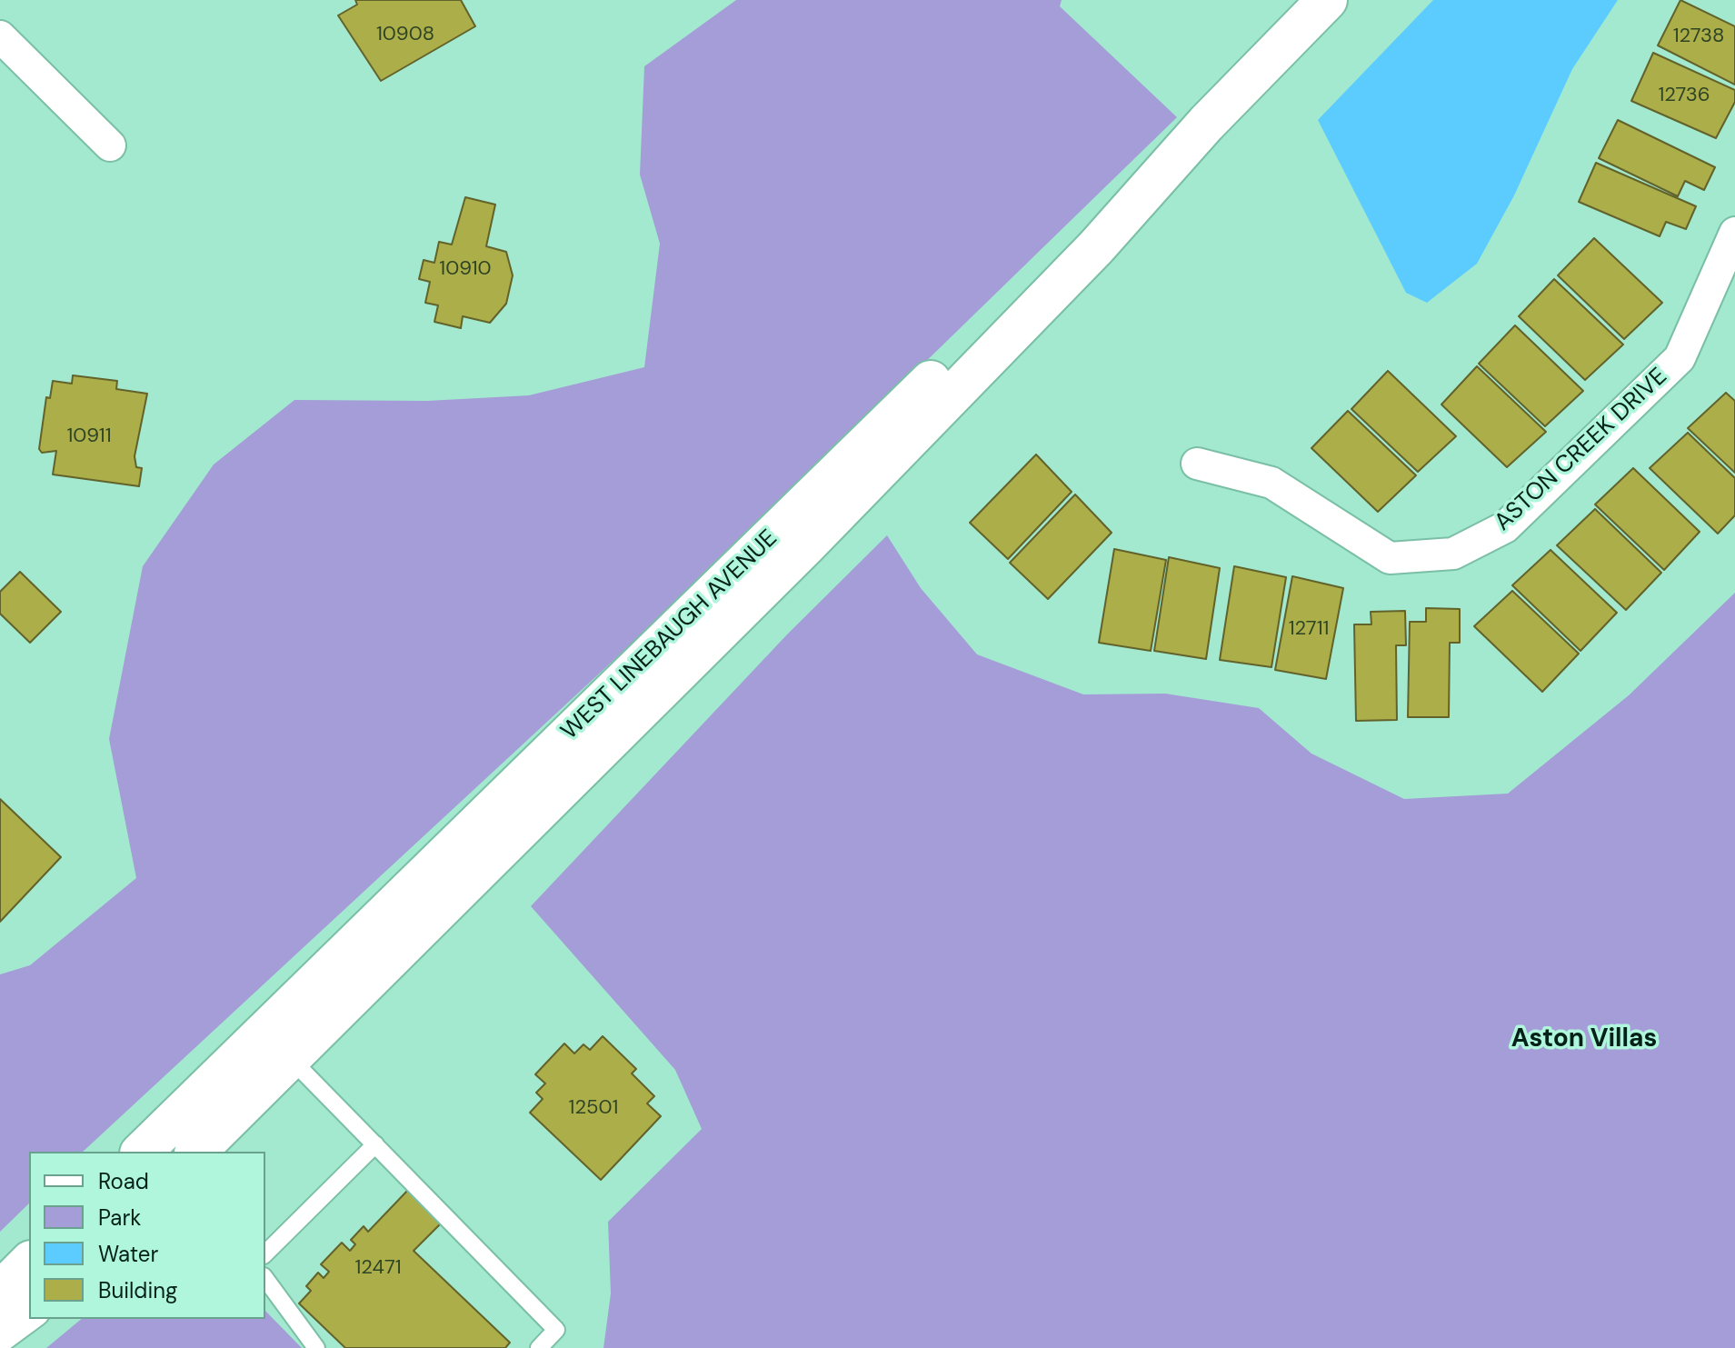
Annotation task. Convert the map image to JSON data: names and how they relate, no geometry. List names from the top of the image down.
{
  "streets": {
    "main road": ["WEST LINEBAUGH AVENUE"],
    "street": ["ASTON CREEK DRIVE"]
  },
  "districts": ["Aston Villas"],
  "house_numbers": [
    "10908",
    "12738",
    "12736",
    "10910",
    "10911",
    "12711",
    "12501",
    "12471"
  ],
  "legend": [
    "Road",
    "Park",
    "Water",
    "Building"
  ]
}
